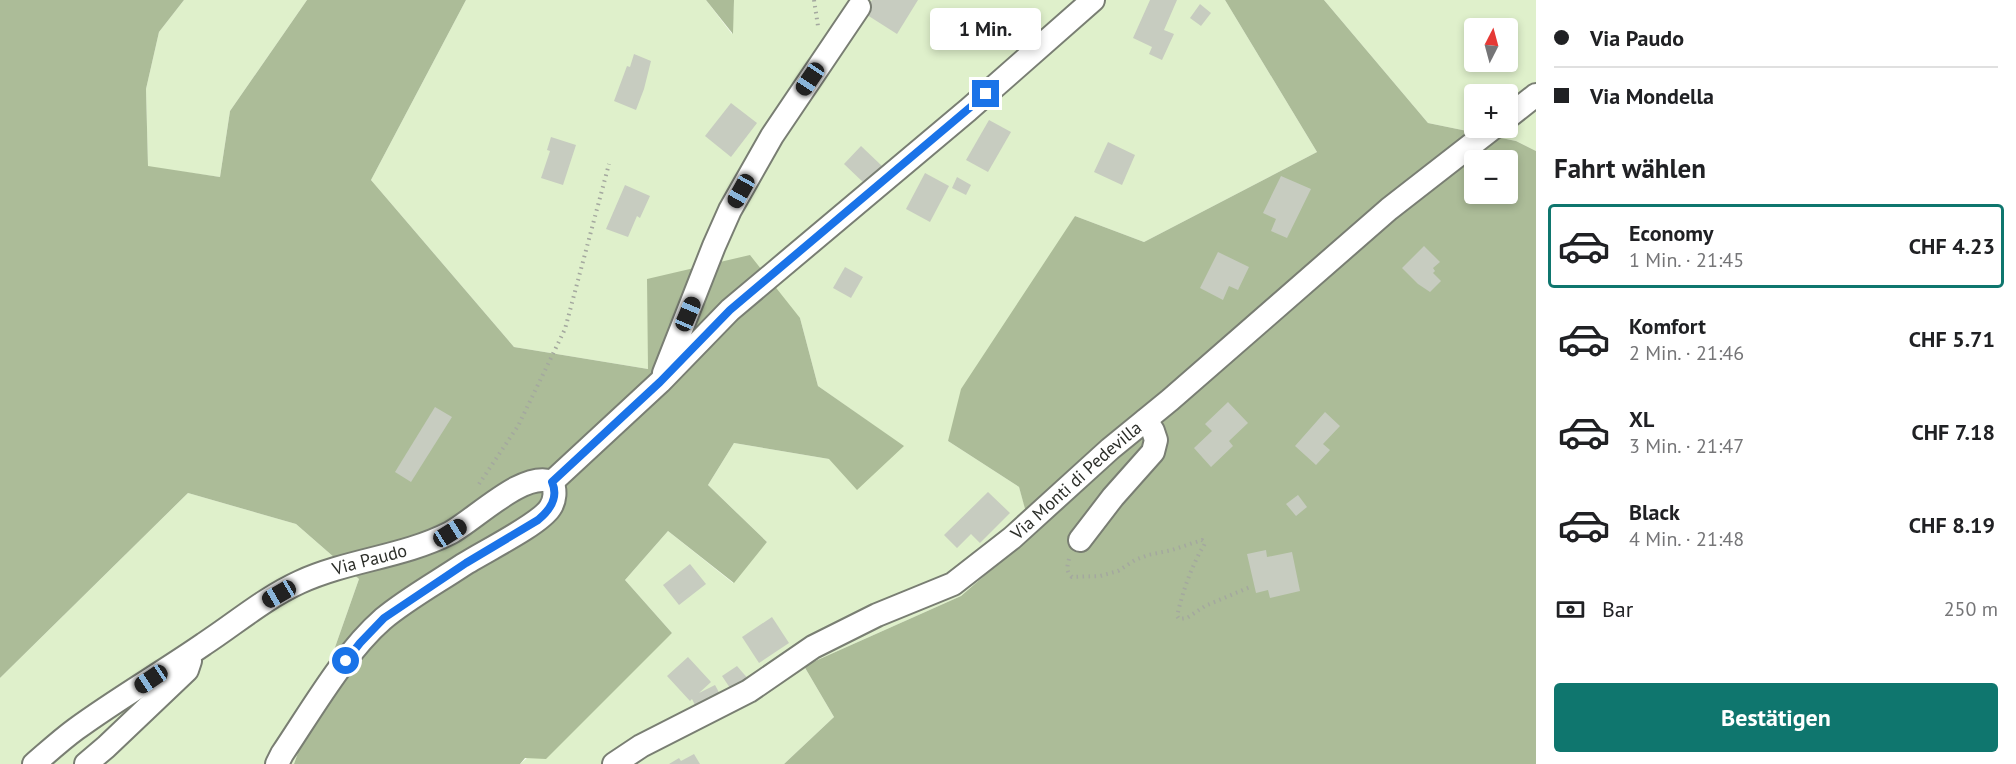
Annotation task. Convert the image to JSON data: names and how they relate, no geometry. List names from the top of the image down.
{
  "streets": {
    "street": ["Via Monti di Pedevilla", "Via Paudo"]
  },
  "north": "top",
  "page": {
    "banner": ["Via Paudo", "Via Mondella"],
    "bubble": "1 Min.",
    "map_buttons": ["+", "−"],
    "heading": "Fahrt wählen",
    "list": [
      {
        "name": "Economy",
        "note": "1 Min. · 21:45",
        "value": "CHF 4.23"
      },
      {
        "name": "Komfort",
        "note": "2 Min. · 21:46",
        "value": "CHF 5.71"
      },
      {
        "name": "XL",
        "note": "3 Min. · 21:47",
        "value": "CHF 7.18"
      },
      {
        "name": "Black",
        "note": "4 Min. · 21:48",
        "value": "CHF 8.19"
      }
    ],
    "pay": ["Bar", "250 m"],
    "buttons": "Bestätigen"
  }
}
